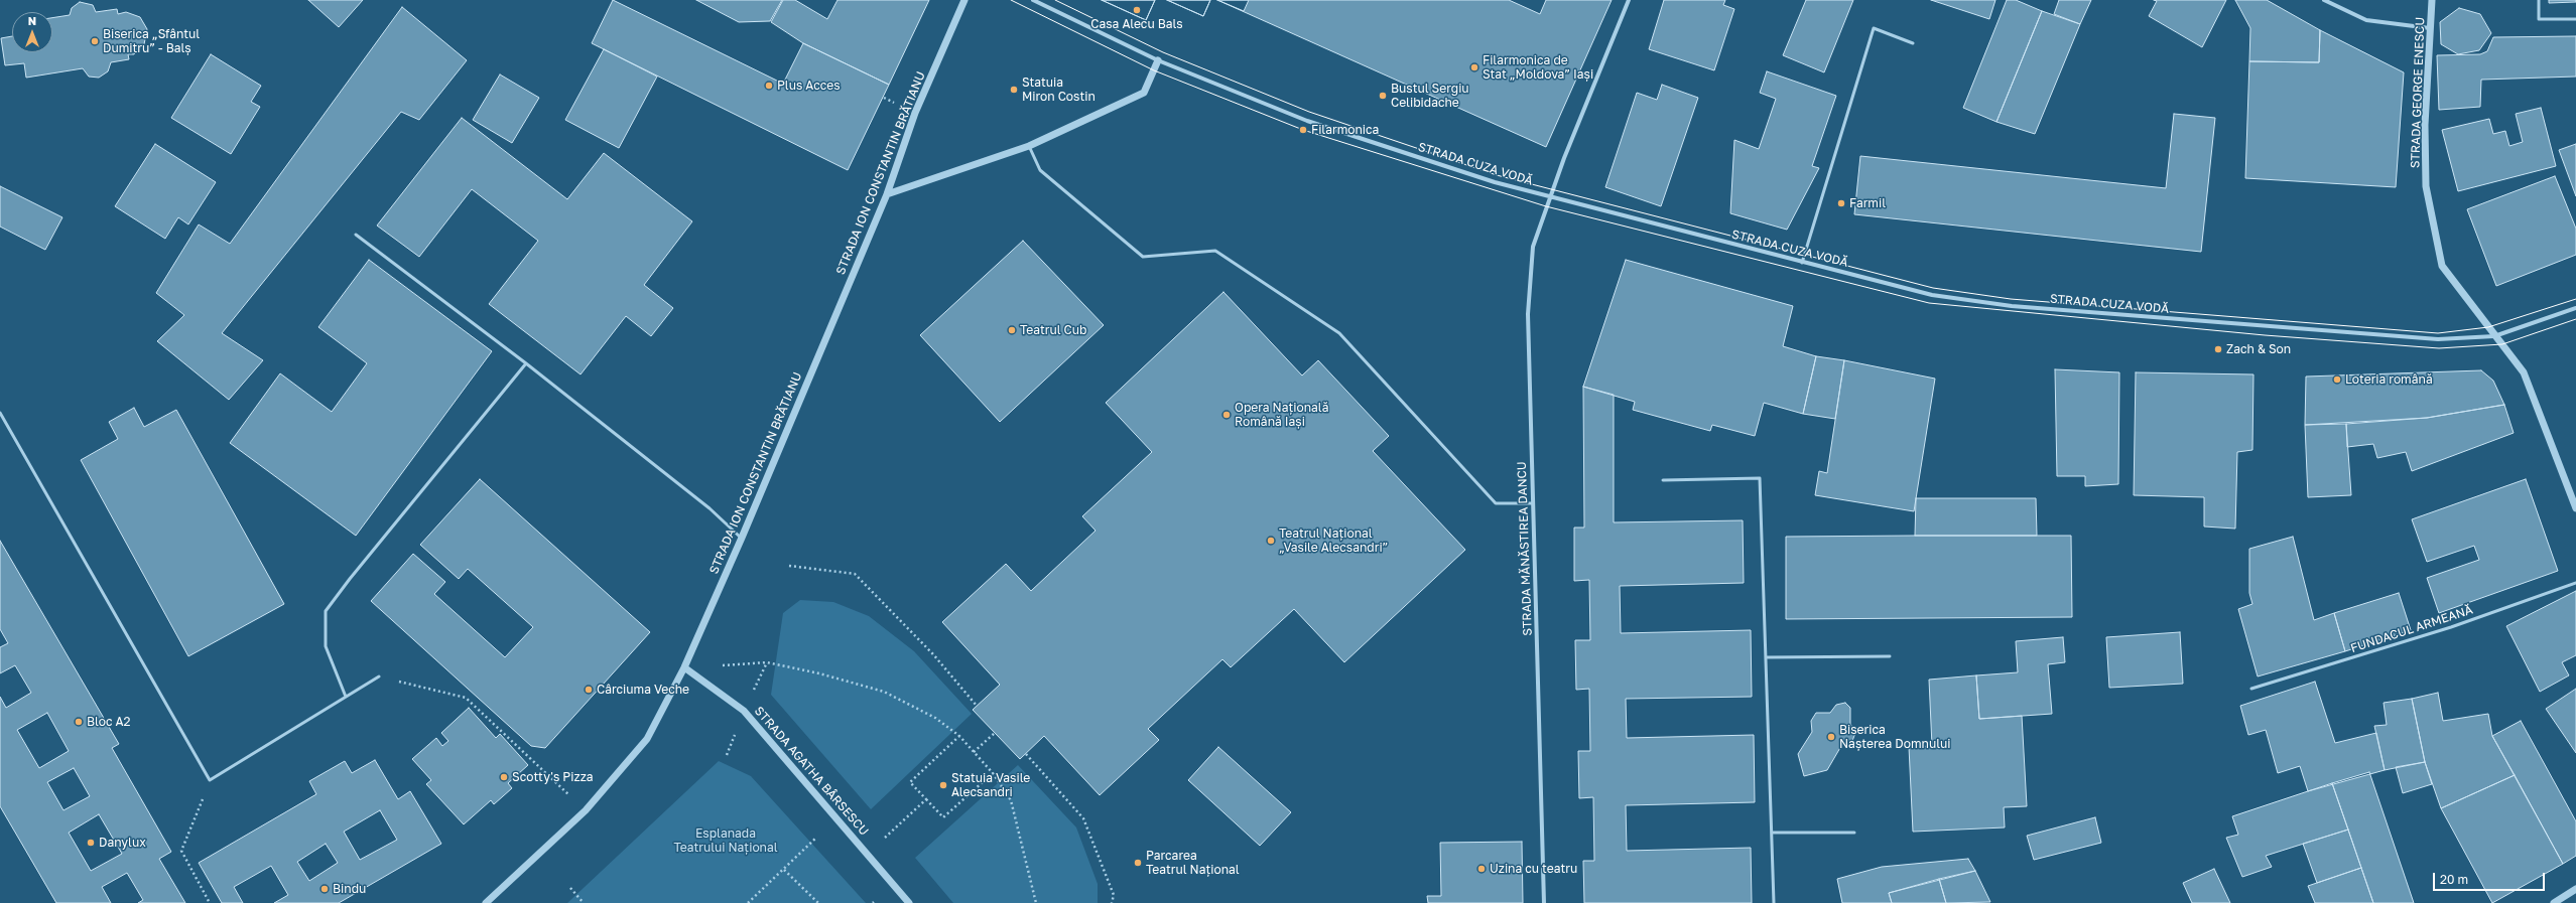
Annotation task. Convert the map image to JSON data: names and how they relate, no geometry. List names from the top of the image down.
{
  "streets": {
    "street": [
      "STRADA GEORGE ENESCU",
      "STRADA CUZA VODĂ",
      "STRADA ION CONSTANTIN BRĂTIANU",
      "STRADA MĂNĂSTIREA DANCU",
      "STRADA AGATHA BÂRSESCU"
    ],
    "lane": ["FUNDACUL ARMEANĂ"]
  },
  "crossings": [
    ["STRADA GEORGE ENESCU", "STRADA CUZA VODĂ"],
    ["STRADA CUZA VODĂ", "STRADA MĂNĂSTIREA DANCU"],
    ["STRADA ION CONSTANTIN BRĂTIANU", "STRADA AGATHA BÂRSESCU"]
  ],
  "parks": ["Esplanada Teatrului Național"],
  "places": [
    "Casa Alecu Bals",
    "Biserica „Sfântul Dumitru” - Balș",
    "Filarmonica de Stat „Moldova” Iași",
    "Plus Acces",
    "Statuia Miron Costin",
    "Bustul Sergiu Celibidache",
    "Filarmonica",
    "Farmil",
    "Teatrul Cub",
    "Zach & Son",
    "Loteria română",
    "Opera Națională Română Iași",
    "Teatrul Național „Vasile Alecsandri”",
    "Cârciuma Veche",
    "Bloc A2",
    "Biserica Nașterea Domnului",
    "Scotty's Pizza",
    "Statuia Vasile Alecsandri",
    "Danylux",
    "Parcarea Teatrul Național",
    "Uzina cu teatru",
    "Bindu"
  ],
  "scale_bar": "20 m",
  "north": "top"
}
